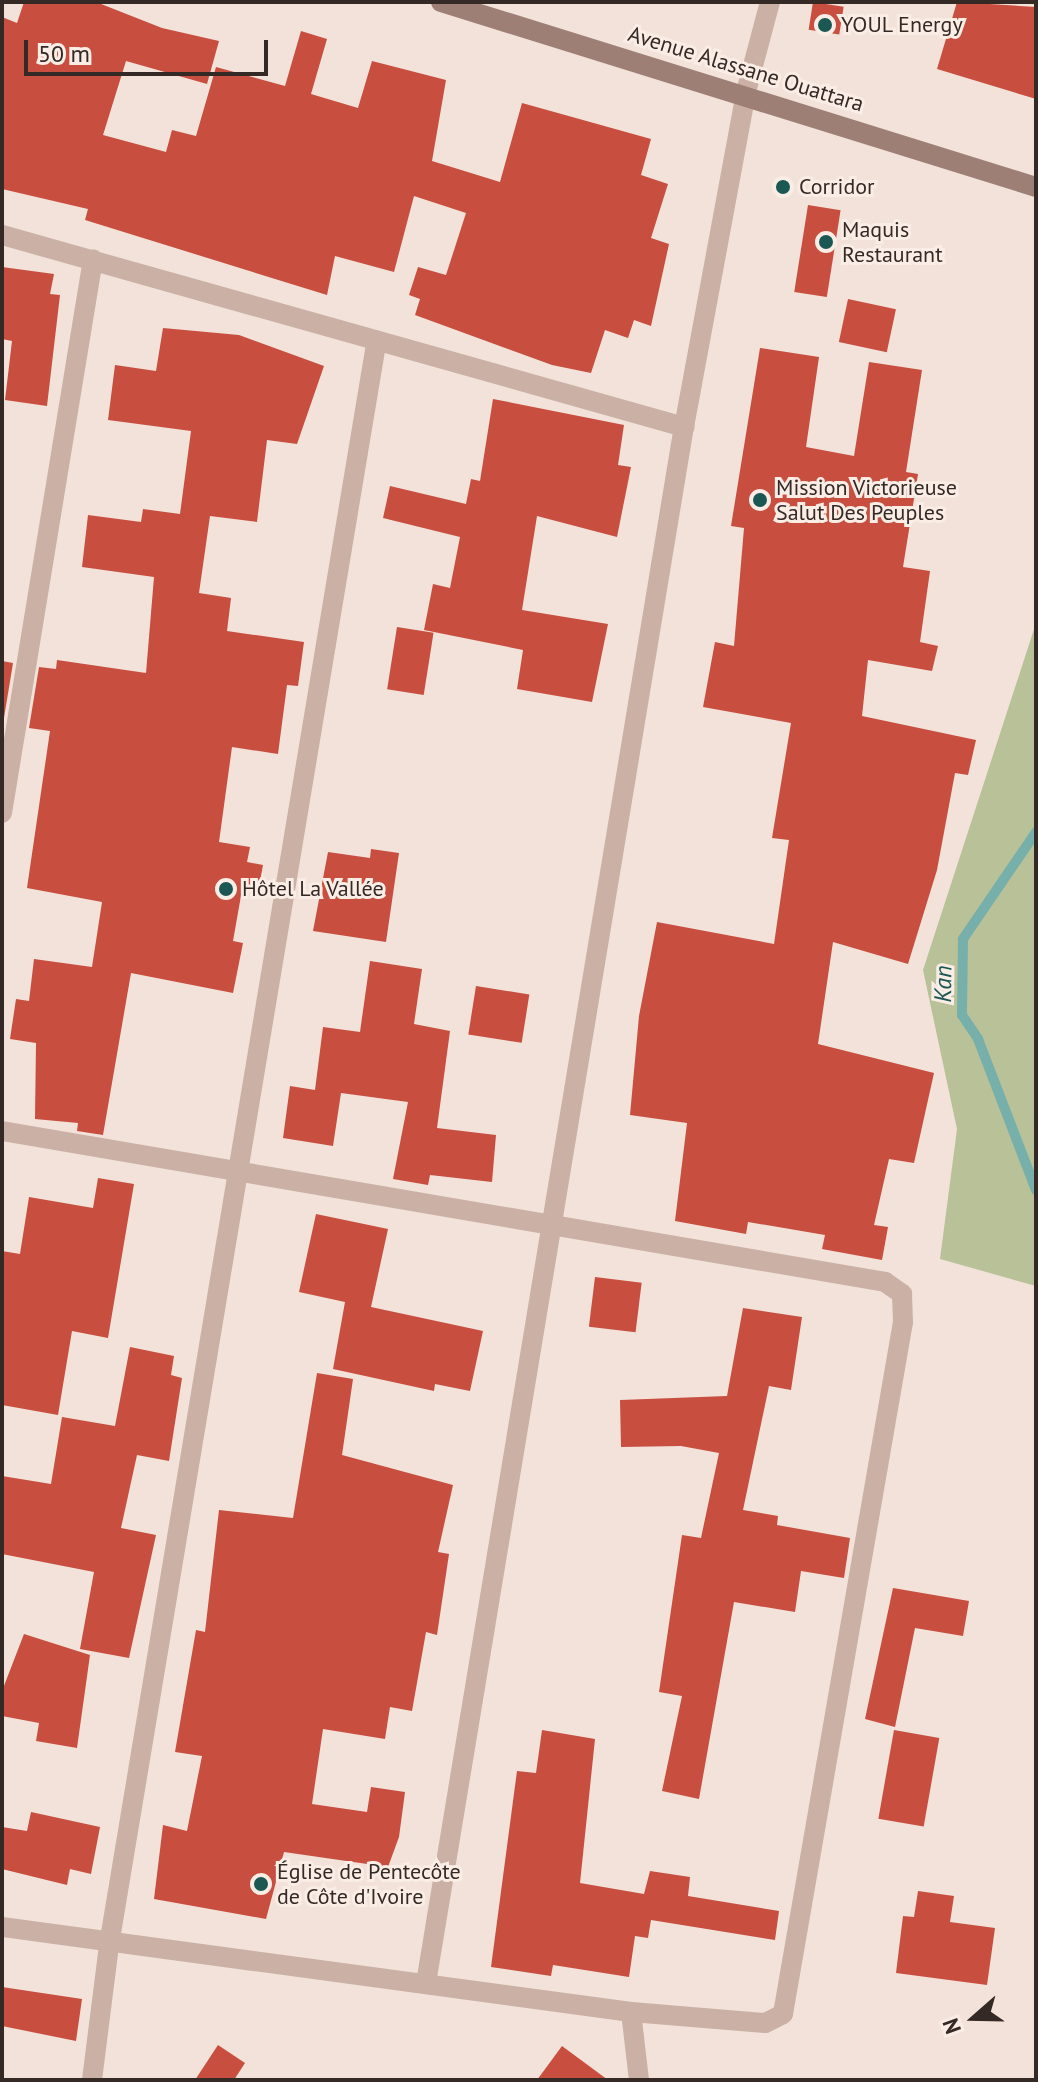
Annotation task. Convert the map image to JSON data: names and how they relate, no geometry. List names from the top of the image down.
{
  "streets": {
    "street": ["Avenue Alassane Ouattara"]
  },
  "water": ["Kan"],
  "places": [
    "YOUL Energy",
    "Corridor",
    "Maquis Restaurant",
    "Mission Victorieuse Salut Des Peuples",
    "Hôtel La Vallée",
    "Église de Pentecôte de Côte d'Ivoire"
  ],
  "scale_bar": "50 m",
  "north": "left"
}
